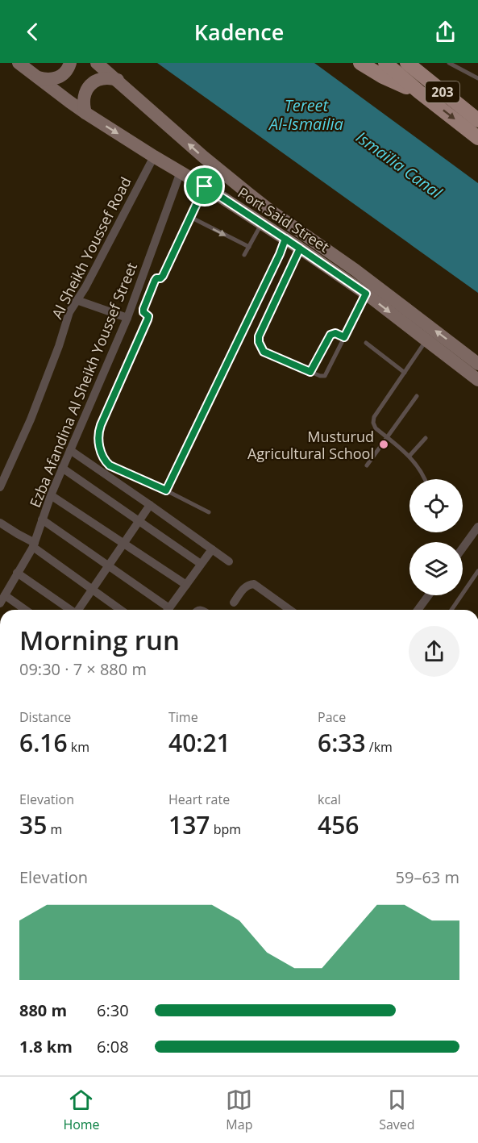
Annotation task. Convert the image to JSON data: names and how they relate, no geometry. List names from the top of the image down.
{
  "streets": {
    "main road": ["203", "Port Said Street"],
    "street": ["Al Sheikh Youssef Road", "Ezba Afandina Al Sheikh Youssef Street"]
  },
  "crossings": [
    ["Port Said Street", "Al Sheikh Youssef Road"],
    ["Port Said Street", "Ezba Afandina Al Sheikh Youssef Street"]
  ],
  "water": ["Tereet Al-Ismailia", "Ismaïlia Canal"],
  "places": ["Musturud Agricultural School"],
  "page": {
    "header": "Kadence",
    "heading": ["Morning run", "09:30 · 7 × 880 m"],
    "stats": [
      ["Distance", "6.16 km"],
      ["Time", "40:21"],
      ["Pace", "6:33 /km"],
      ["Elevation", "35 m"],
      ["Heart rate", "137 bpm"],
      ["kcal", "456"]
    ],
    "chart": ["Elevation", "59–63 m"],
    "list": [
      {
        "name": "880 m",
        "note": "6:30"
      },
      {
        "name": "1.8 km",
        "note": "6:08"
      }
    ],
    "tabs": ["Home", "Map", "Saved"]
  }
}
